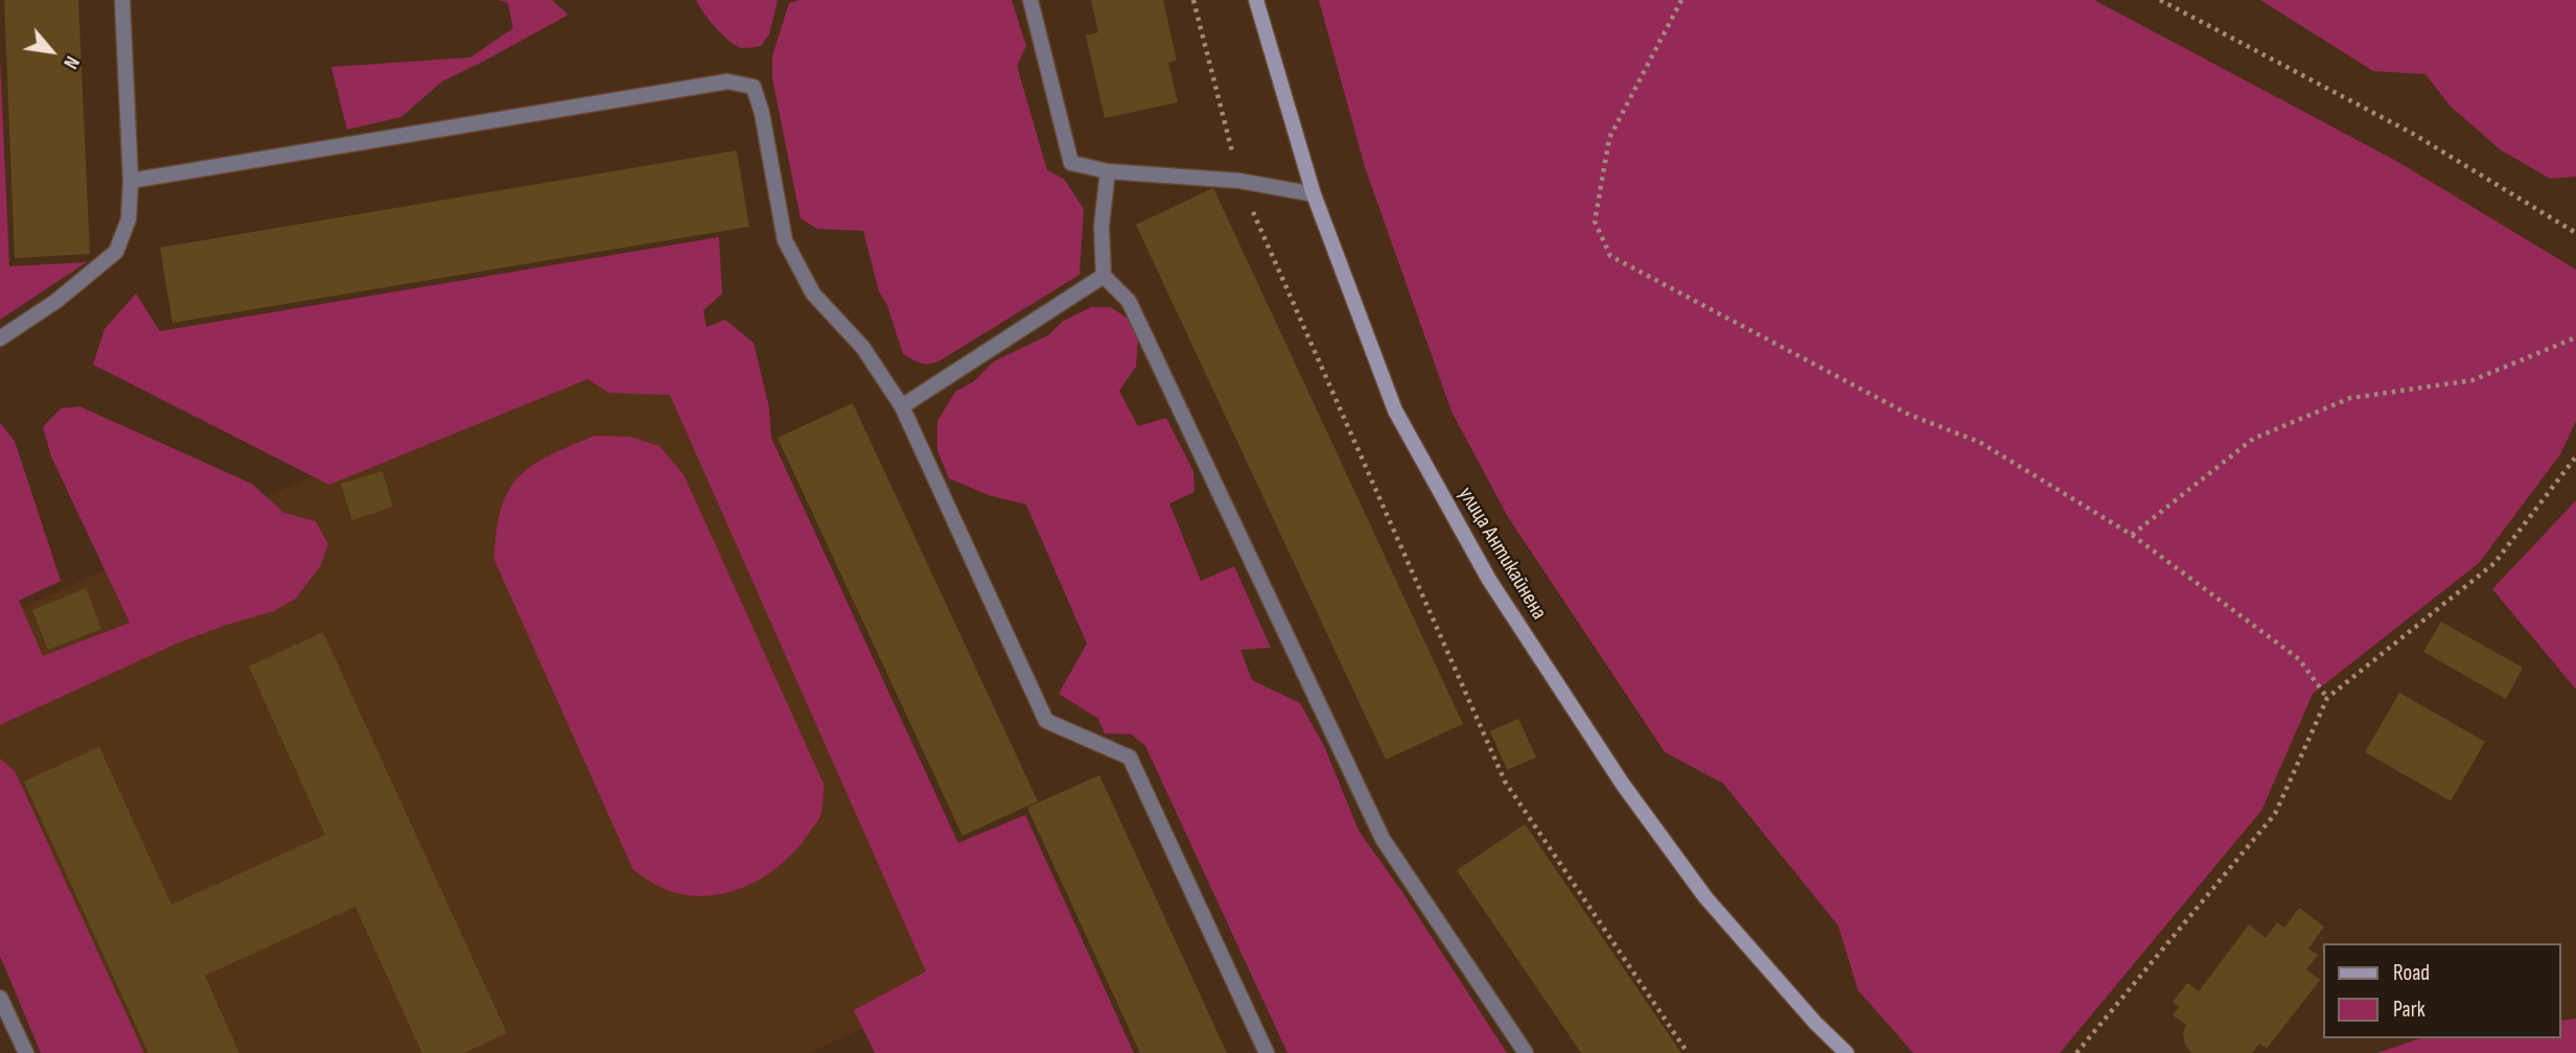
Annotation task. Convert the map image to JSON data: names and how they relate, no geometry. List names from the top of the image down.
{
  "streets": {
    "street": ["улица Антикайнена"]
  },
  "legend": ["Road", "Park"],
  "north": "bottom right"
}
